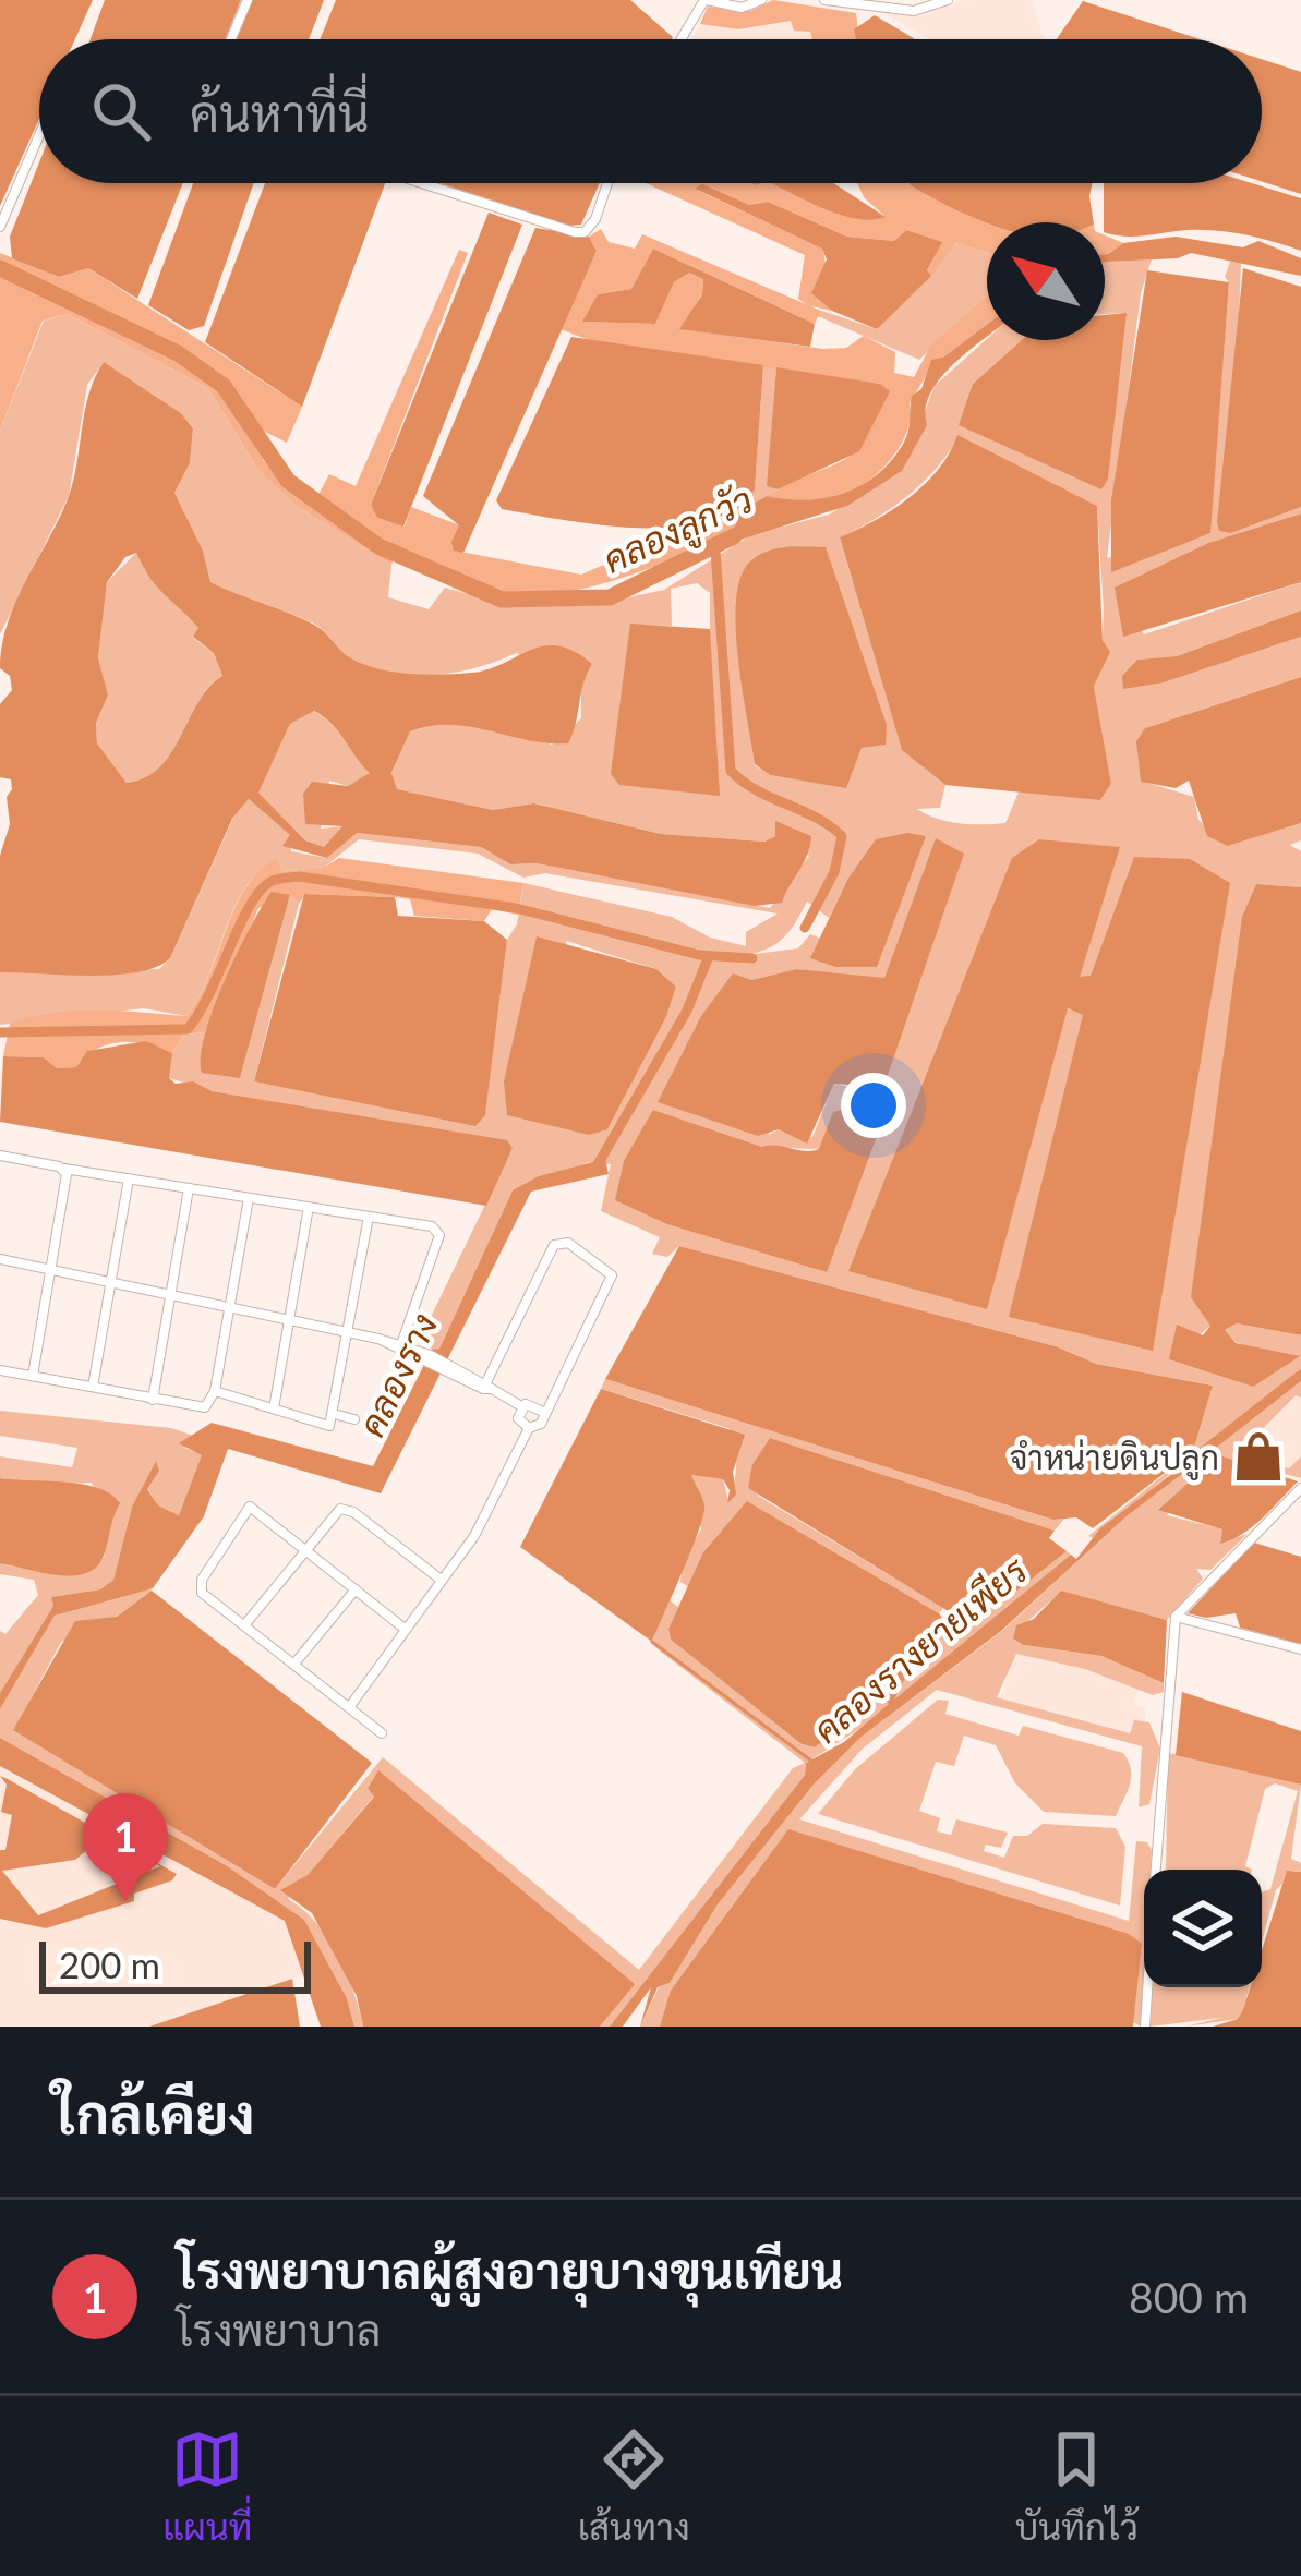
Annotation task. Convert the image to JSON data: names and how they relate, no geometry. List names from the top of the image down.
{
  "water": ["คลองลูกวัว", "คลองราง", "คลองรางยายเพียร"],
  "places": {
    "shop": ["จำหน่ายดินปลูก"]
  },
  "scale_bar": "200 m",
  "north": "top left",
  "page": {
    "search": "ค้นหาที่นี่",
    "pins": "1",
    "scale": "200 m",
    "heading": "ใกล้เคียง",
    "list": [
      {
        "mark": "1",
        "name": "โรงพยาบาลผู้สูงอายุบางขุนเทียน",
        "note": "โรงพยาบาล",
        "value": "800 m"
      }
    ],
    "nav": ["แผนที่", "เส้นทาง", "บันทึกไว้"]
  }
}
